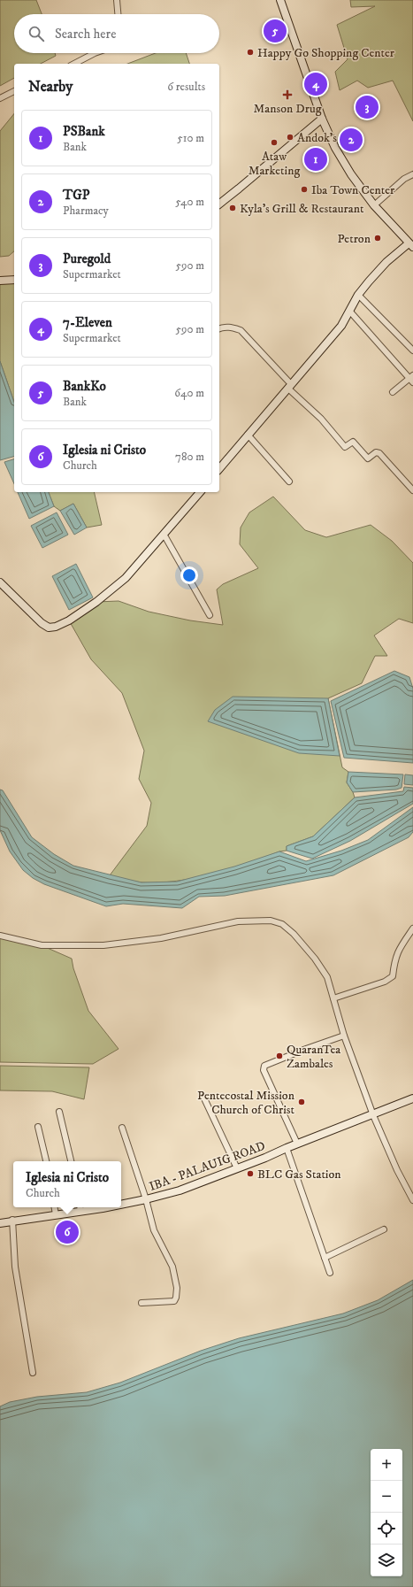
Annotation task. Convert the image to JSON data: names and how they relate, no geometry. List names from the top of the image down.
{
  "streets": {
    "main road": ["IBA - PALAUIG ROAD"]
  },
  "places": {
    "other": [
      "Happy Go Shopping Center",
      "Andok's",
      "Ataw Marketing",
      "Iba Town Center",
      "Kyla's Grill & Restaurant",
      "Petron",
      "QuaranTea Zambales",
      "Pentecostal Mission Church of Christ",
      "BLC Gas Station"
    ],
    "health": ["Manson Drug"]
  },
  "page": {
    "search": "Search here",
    "pins": [
      "5",
      "4",
      "3",
      "2",
      "1",
      "6"
    ],
    "heading": ["Nearby", "6 results"],
    "list": [
      {
        "mark": "1",
        "name": "PSBank",
        "note": "Bank",
        "value": "510 m"
      },
      {
        "mark": "2",
        "name": "TGP",
        "note": "Pharmacy",
        "value": "540 m"
      },
      {
        "mark": "3",
        "name": "Puregold",
        "note": "Supermarket",
        "value": "590 m"
      },
      {
        "mark": "4",
        "name": "7-Eleven",
        "note": "Supermarket",
        "value": "590 m"
      },
      {
        "mark": "5",
        "name": "BankKo",
        "note": "Bank",
        "value": "640 m"
      },
      {
        "mark": "6",
        "name": "Iglesia ni Cristo",
        "note": "Church",
        "value": "780 m"
      }
    ],
    "popup": ["Iglesia ni Cristo", "Church"],
    "map_buttons": ["+", "−"]
  }
}
